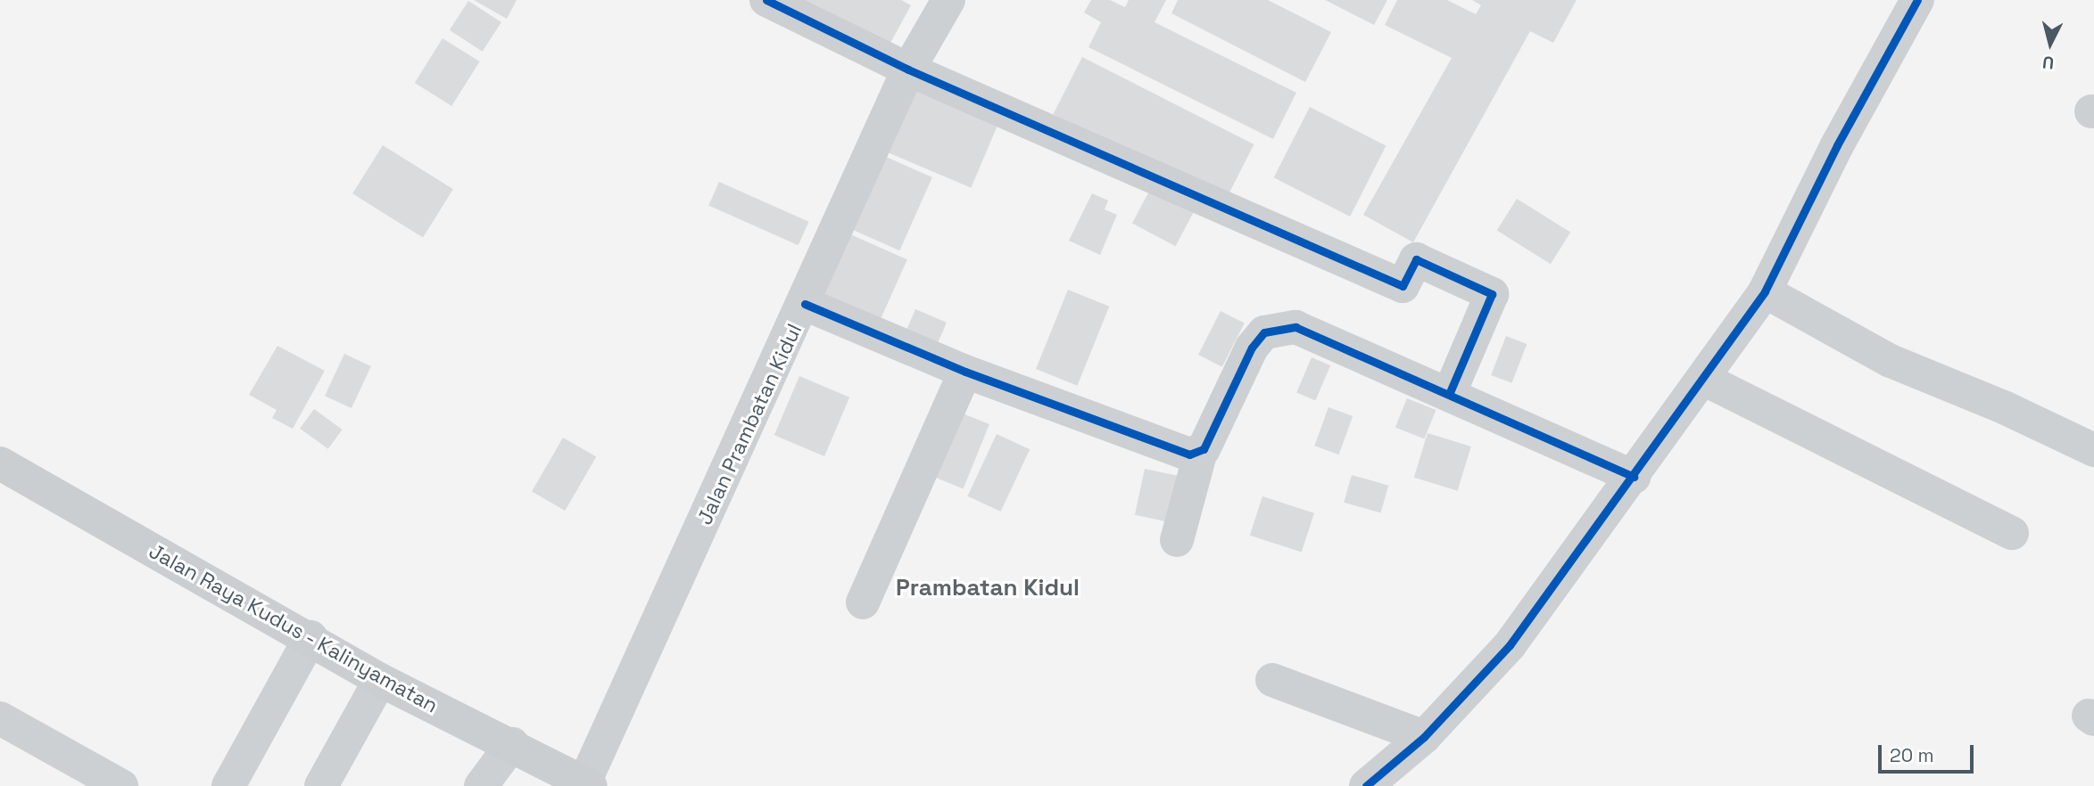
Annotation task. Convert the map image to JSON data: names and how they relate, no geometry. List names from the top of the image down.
{
  "streets": {
    "main road": ["Jalan Raya Kudus - Kalinyamatan"],
    "street": ["Jalan Prambatan Kidul"]
  },
  "crossings": [
    ["Jalan Prambatan Kidul", "Jalan Raya Kudus - Kalinyamatan"]
  ],
  "districts": ["Prambatan Kidul"],
  "scale_bar": "20 m",
  "north": "bottom"
}
